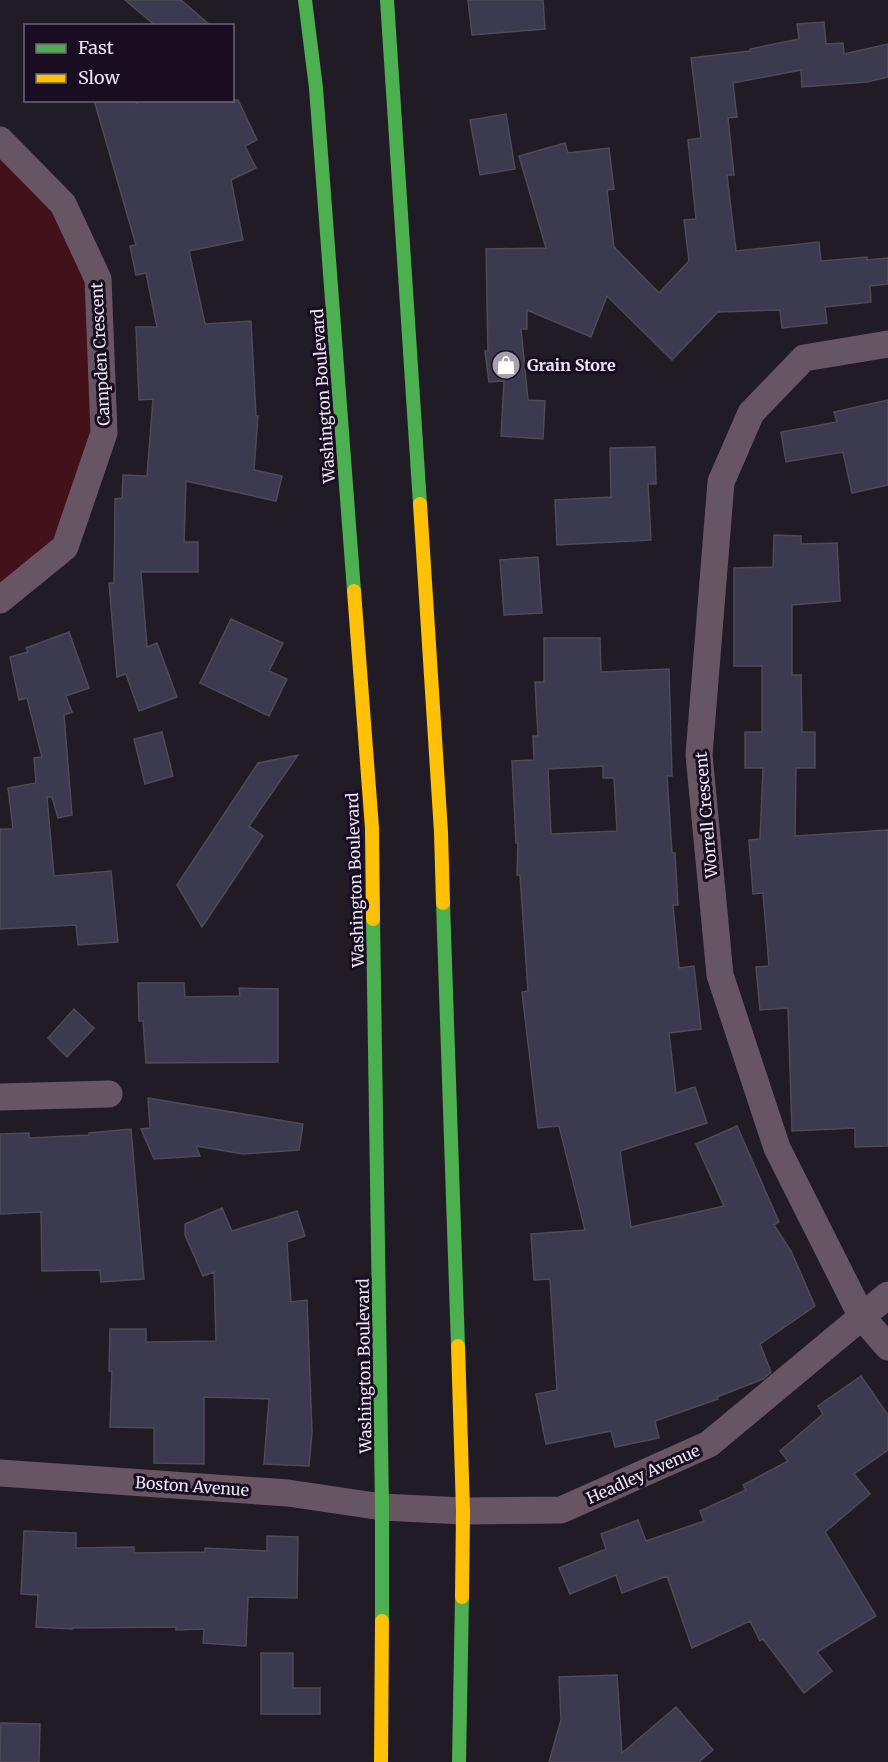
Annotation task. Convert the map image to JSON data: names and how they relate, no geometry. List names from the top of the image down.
{
  "streets": {
    "highway": ["Washington Boulevard"],
    "street": [
      "Campden Crescent",
      "Worrell Crescent",
      "Headley Avenue",
      "Boston Avenue"
    ]
  },
  "crossings": [
    ["Washington Boulevard", "Headley Avenue"],
    ["Washington Boulevard", "Boston Avenue"],
    ["Worrell Crescent", "Headley Avenue"],
    ["Headley Avenue", "Boston Avenue"]
  ],
  "places": {
    "shop": ["Grain Store"]
  },
  "legend": ["Fast", "Slow"]
}
